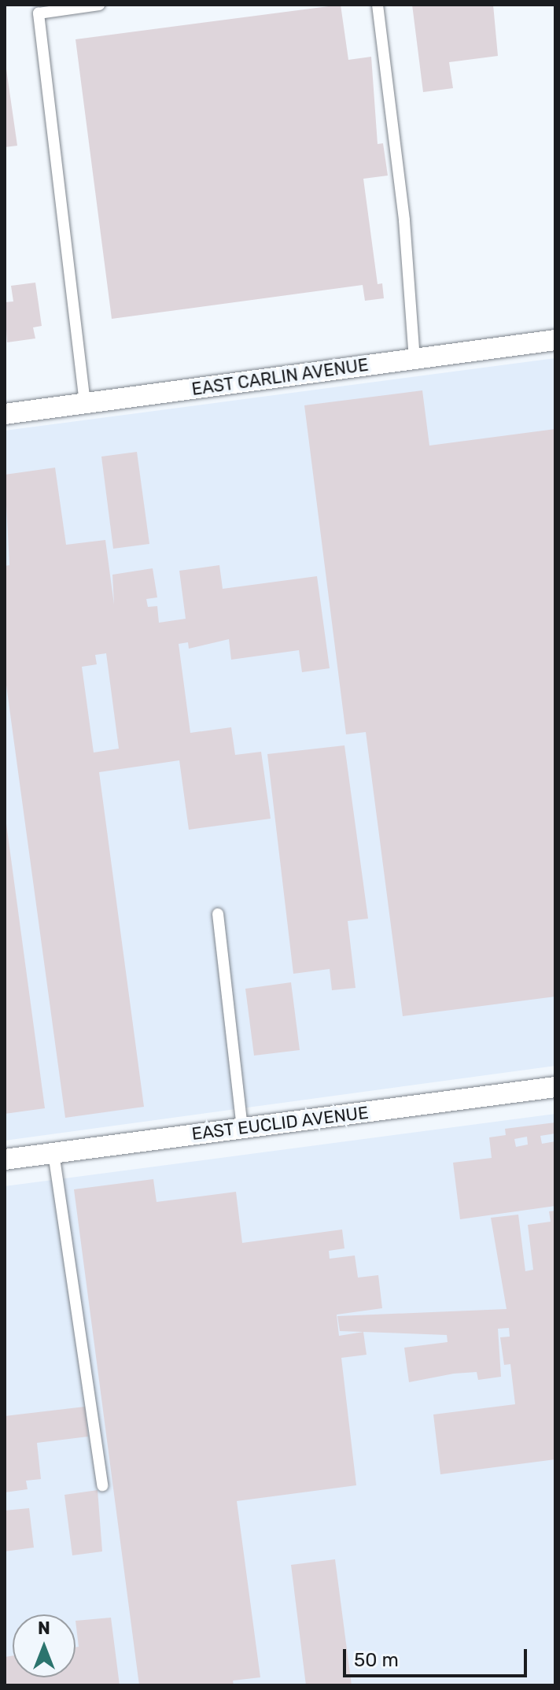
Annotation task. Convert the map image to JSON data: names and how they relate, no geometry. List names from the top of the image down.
{
  "streets": {
    "street": ["EAST CARLIN AVENUE", "EAST EUCLID AVENUE"]
  },
  "scale_bar": "50 m",
  "north": "top"
}
